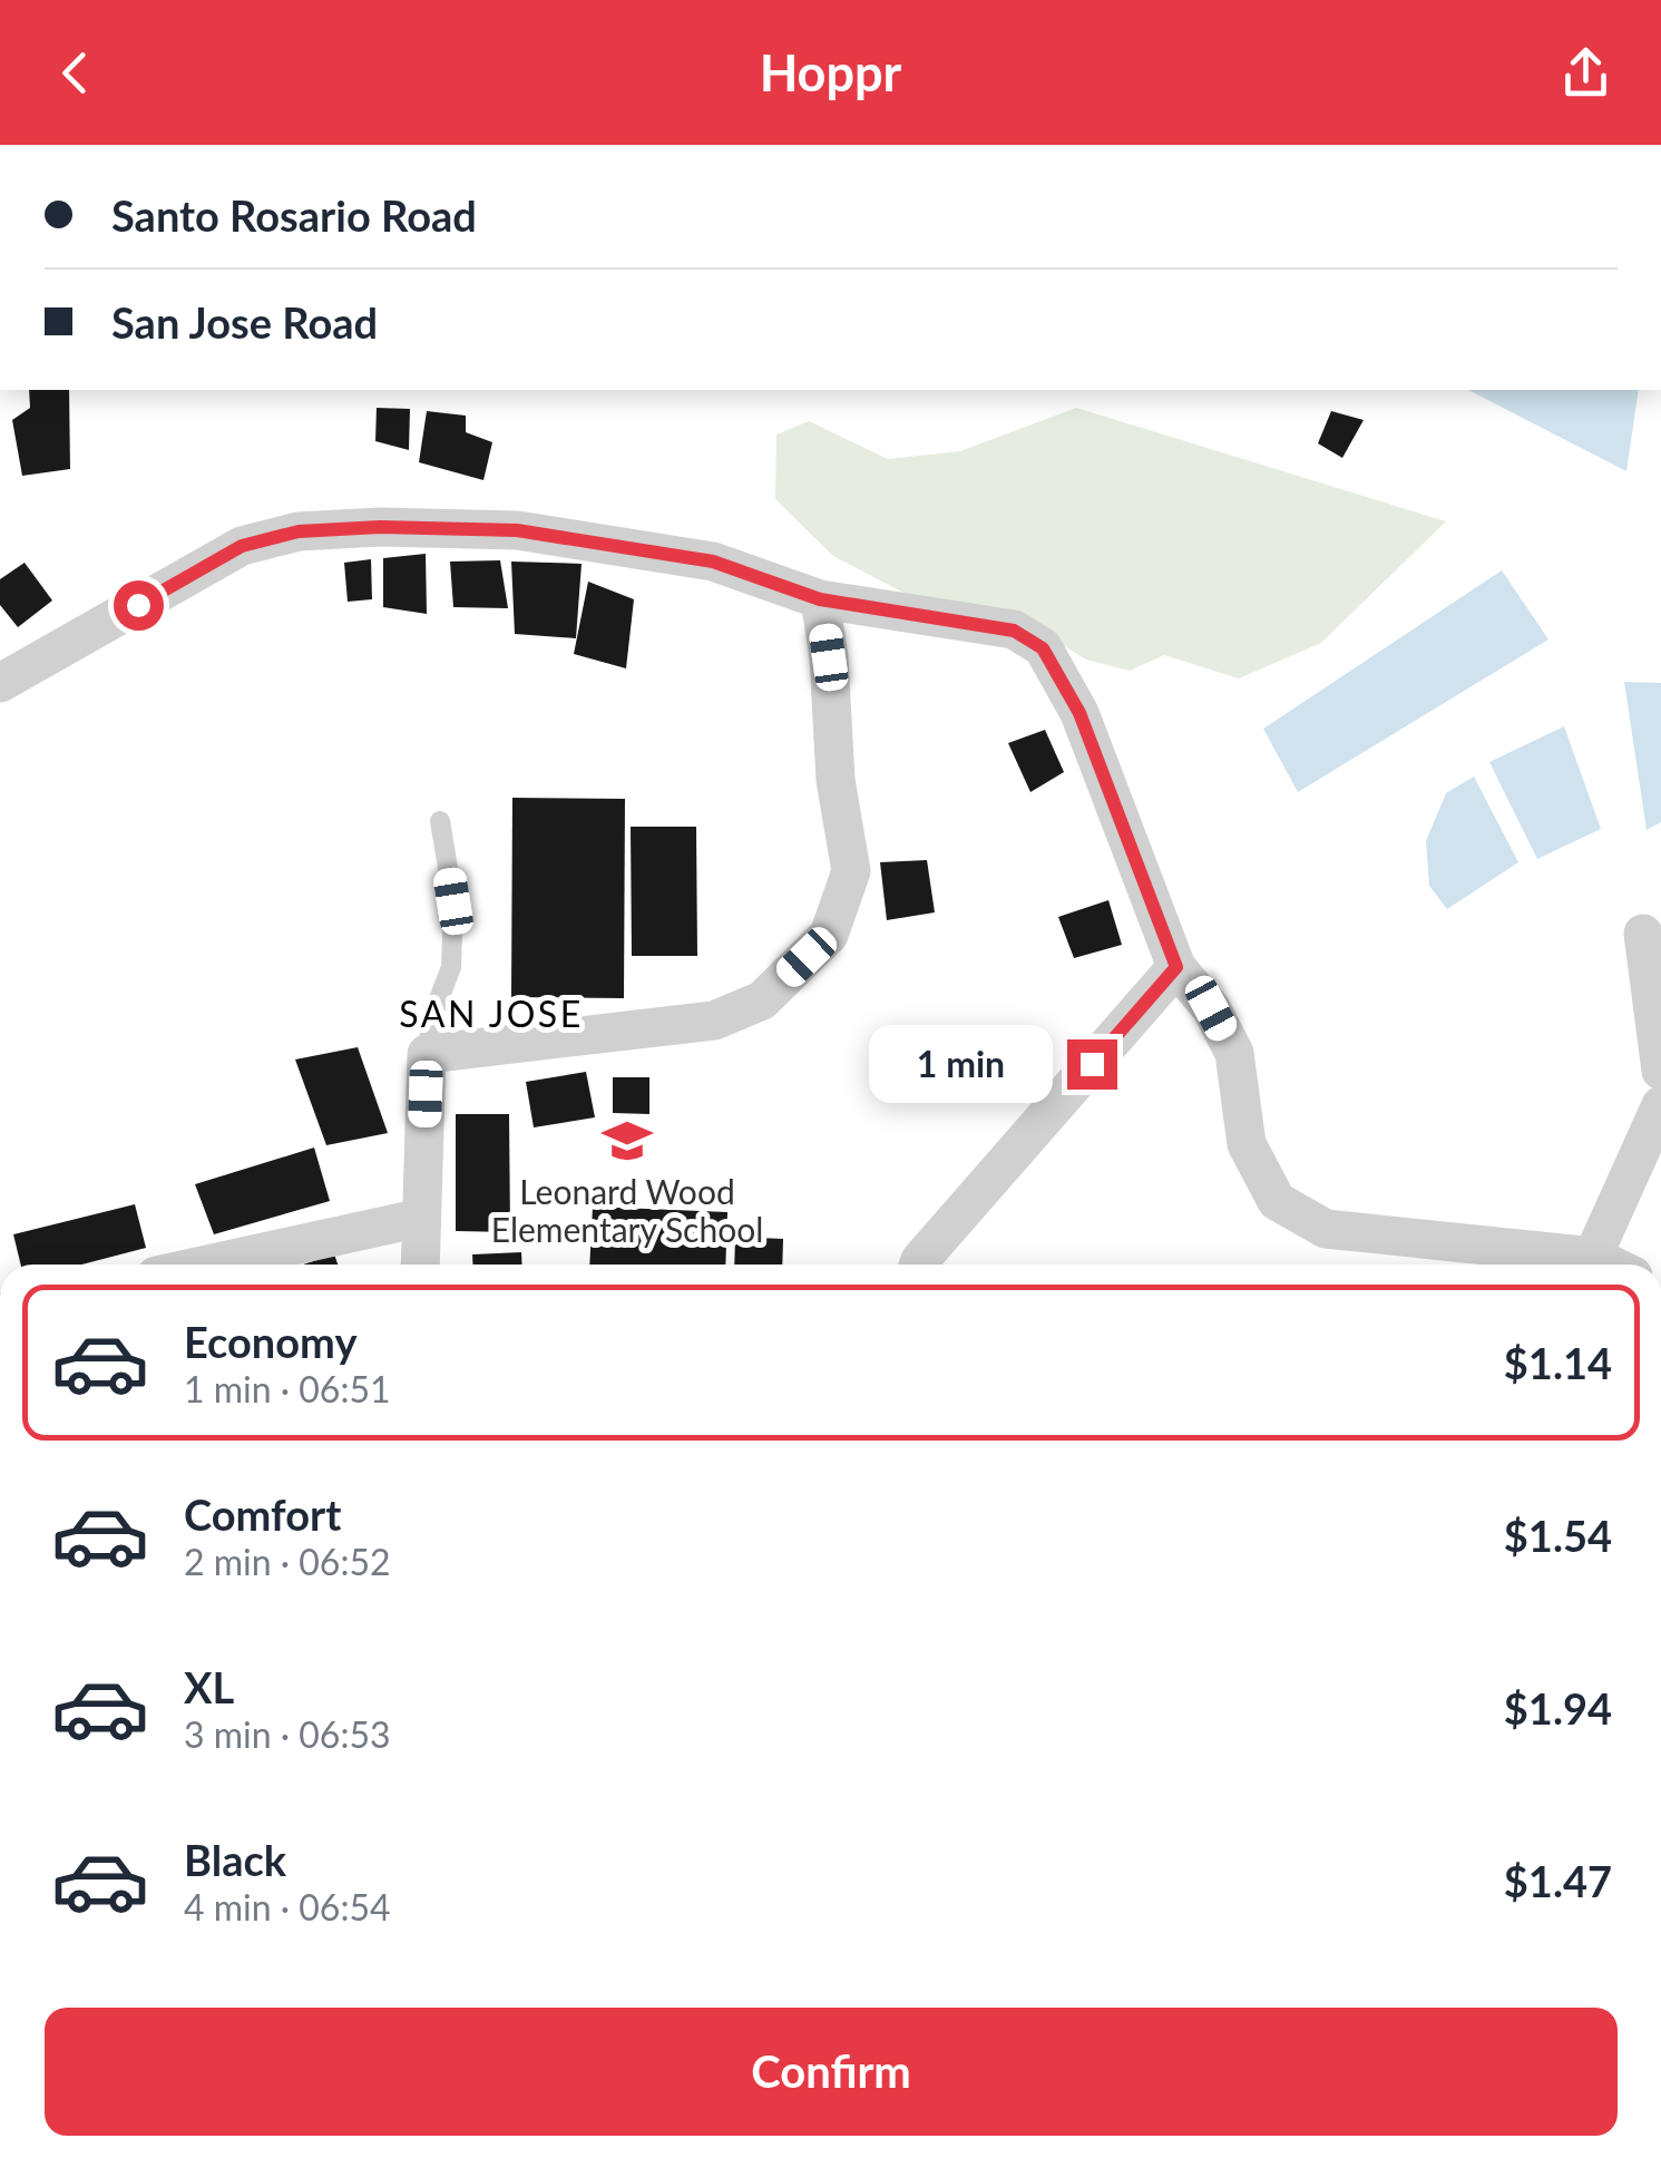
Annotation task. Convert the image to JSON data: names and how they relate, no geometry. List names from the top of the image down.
{
  "districts": ["SAN JOSE"],
  "places": {
    "school or university": ["Leonard Wood Elementary School"]
  },
  "page": {
    "header": "Hoppr",
    "banner": ["Santo Rosario Road", "San Jose Road"],
    "bubble": "1 min",
    "list": [
      {
        "name": "Economy",
        "note": "1 min · 06:51",
        "value": "$1.14"
      },
      {
        "name": "Comfort",
        "note": "2 min · 06:52",
        "value": "$1.54"
      },
      {
        "name": "XL",
        "note": "3 min · 06:53",
        "value": "$1.94"
      },
      {
        "name": "Black",
        "note": "4 min · 06:54",
        "value": "$1.47"
      }
    ],
    "buttons": "Confirm"
  }
}
